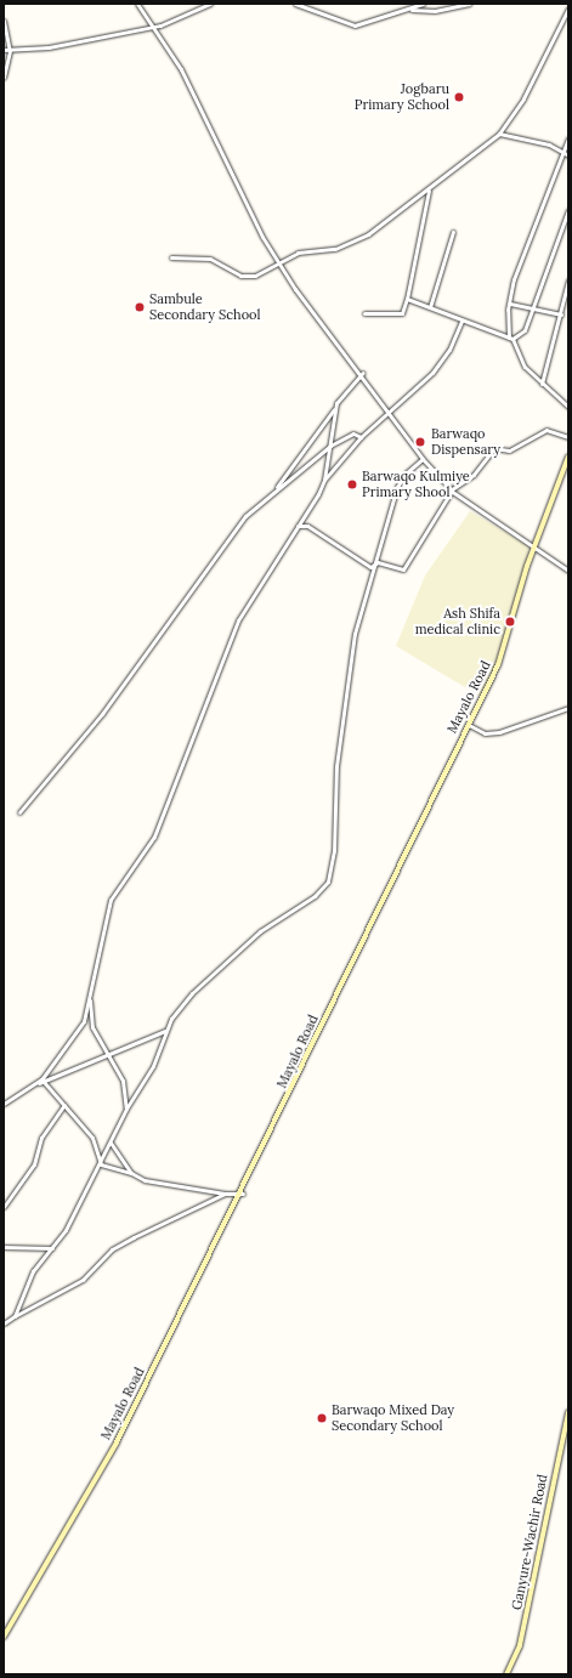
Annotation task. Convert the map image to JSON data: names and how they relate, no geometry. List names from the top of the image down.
{
  "streets": {
    "street": ["Mayalo Road", "Ganyure-Wachir Road"]
  },
  "places": [
    "Jogbaru Primary School",
    "Sambule Secondary School",
    "Barwaqo Dispensary",
    "Barwaqo Kulmiye Primary Shool",
    "Ash Shifa medical clinic",
    "Barwaqo Mixed Day Secondary School"
  ]
}
